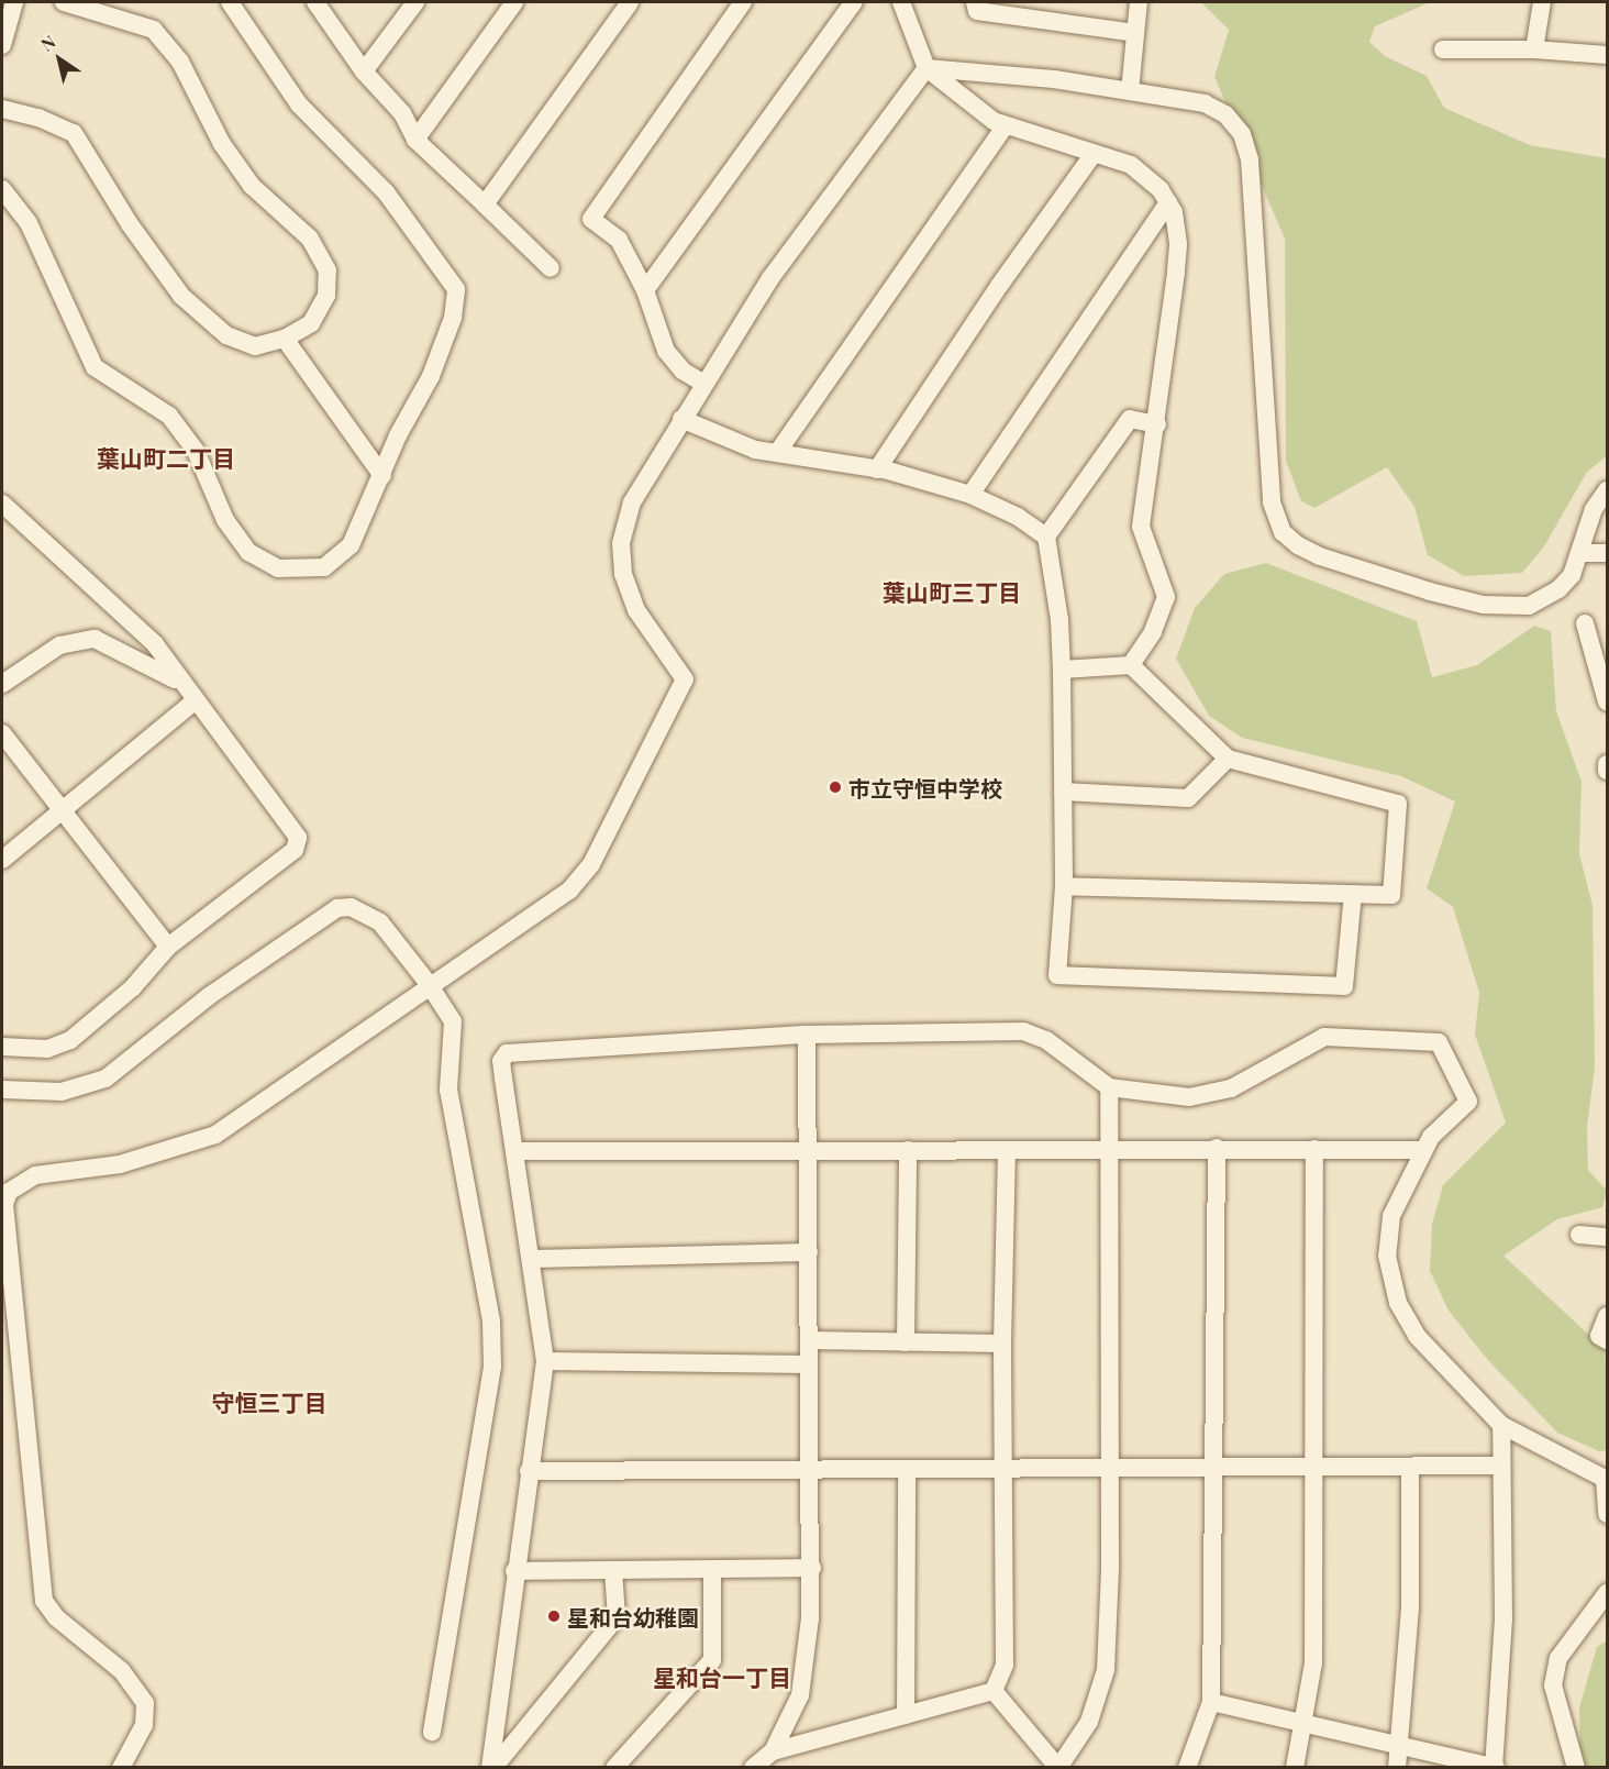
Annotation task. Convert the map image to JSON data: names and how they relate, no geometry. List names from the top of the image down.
{
  "districts": [
    "葉山町二丁目",
    "葉山町三丁目",
    "守恒三丁目",
    "星和台一丁目"
  ],
  "places": ["市立守恒中学校", "星和台幼稚園"],
  "north": "top left"
}
